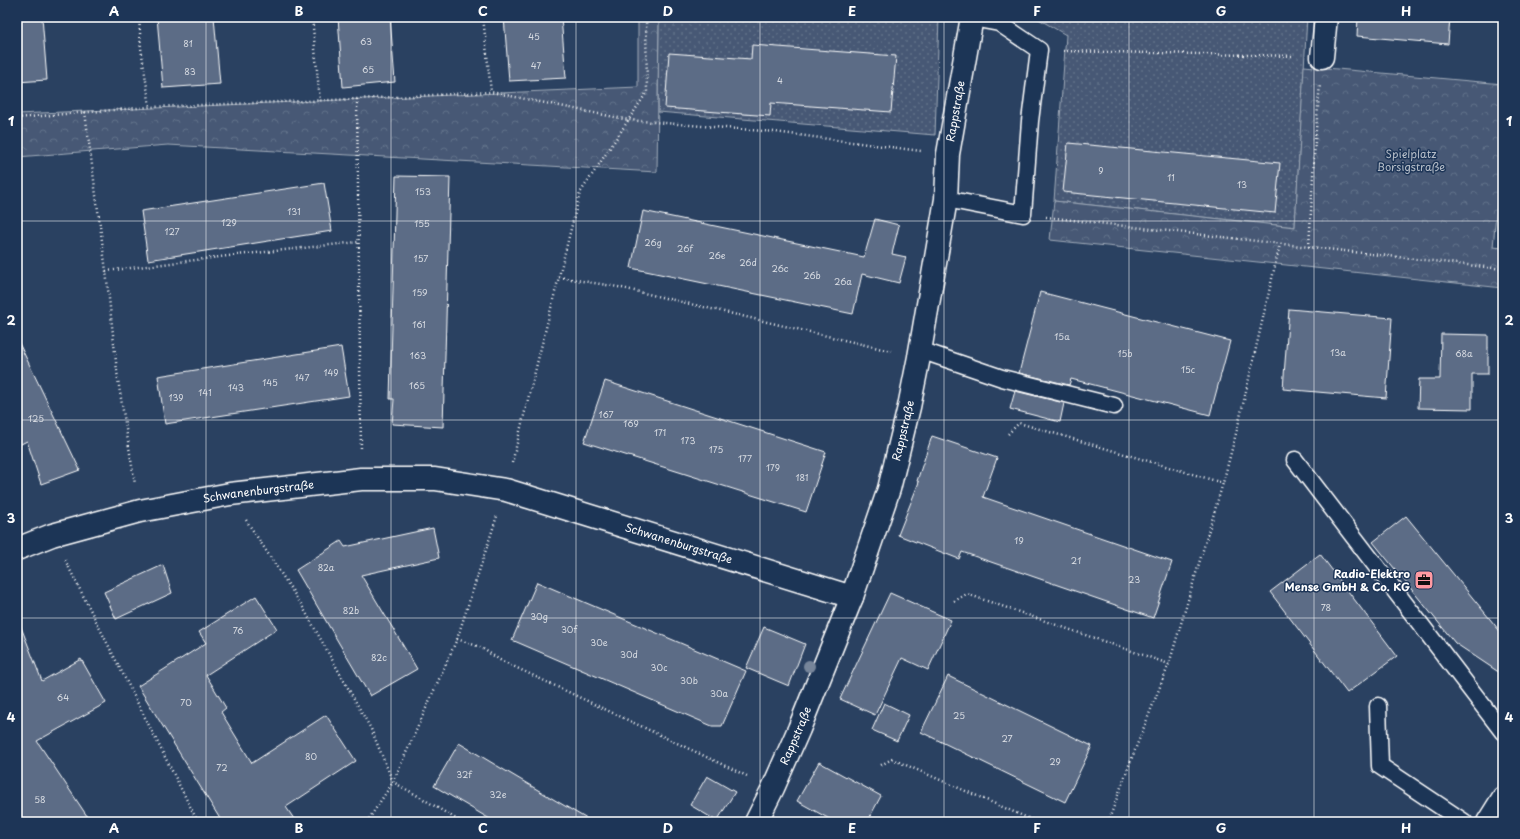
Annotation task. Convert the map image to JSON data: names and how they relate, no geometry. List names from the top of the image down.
{
  "streets": {
    "street": ["Rappstraße", "Schwanenburgstraße"]
  },
  "crossings": [
    ["Rappstraße", "Schwanenburgstraße"]
  ],
  "parks": ["Spielplatz Borsigstraße"],
  "places": {
    "office": ["Radio-Elektro Mense GmbH & Co. KG"]
  },
  "house_numbers": [
    "45",
    "63",
    "81",
    "47",
    "65",
    "83",
    "4",
    "9",
    "11",
    "13",
    "153",
    "131",
    "129",
    "155",
    "127",
    "26g",
    "26f",
    "26e",
    "157",
    "26d",
    "26c",
    "26b",
    "26a",
    "159",
    "161",
    "15a",
    "13a",
    "15b",
    "68a",
    "163",
    "15c",
    "149",
    "147",
    "145",
    "165",
    "143",
    "141",
    "139",
    "167",
    "125",
    "169",
    "171",
    "173",
    "175",
    "177",
    "179",
    "181",
    "19",
    "21",
    "82a",
    "23",
    "78",
    "82b",
    "30g",
    "30f",
    "76",
    "30e",
    "30d",
    "82c",
    "30c",
    "30b",
    "30a",
    "64",
    "70",
    "25",
    "27",
    "80",
    "29",
    "72",
    "32f",
    "32e",
    "58"
  ],
  "grid": {
    "columns": [
      "A",
      "B",
      "C",
      "D",
      "E",
      "F",
      "G",
      "H"
    ],
    "rows": [
      "1",
      "2",
      "3",
      "4"
    ]
  }
}
